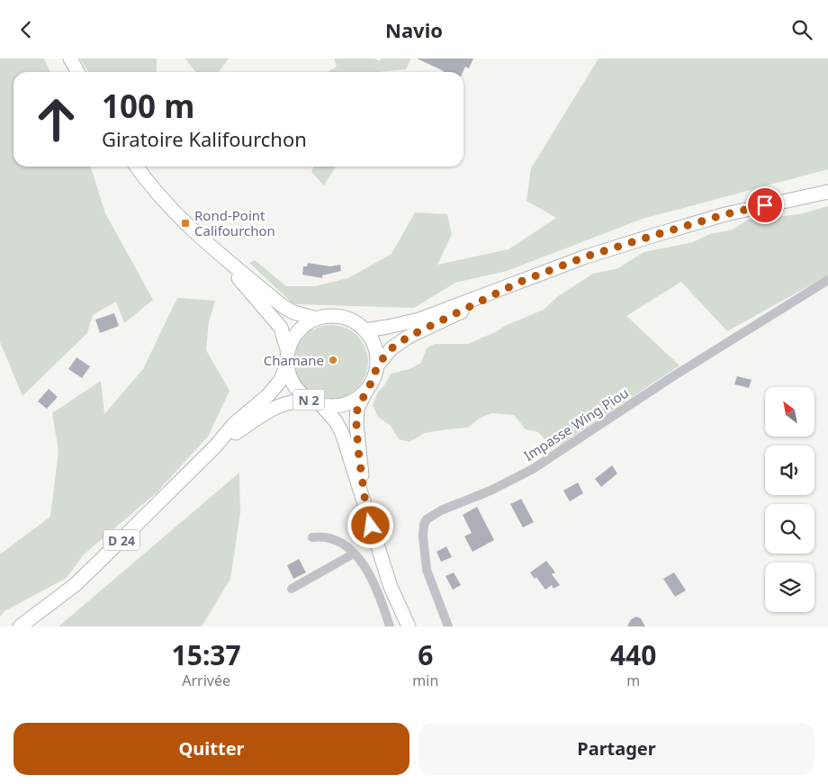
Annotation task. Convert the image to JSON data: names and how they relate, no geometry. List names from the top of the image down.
{
  "streets": {
    "main road": ["N 2", "D 24"],
    "street": ["Impasse Wing Piou"]
  },
  "crossings": [
    ["N 2", "D 24"]
  ],
  "places": {
    "transit": ["Rond-Point Califourchon"],
    "other": ["Chamane"]
  },
  "north": "top left",
  "page": {
    "header": "Navio",
    "turn": ["100 m", "Giratoire Kalifourchon"],
    "eta": [
      "15:37",
      "Arrivée",
      "6",
      "min",
      "440",
      "m"
    ],
    "buttons": ["Quitter", "Partager"]
  }
}
